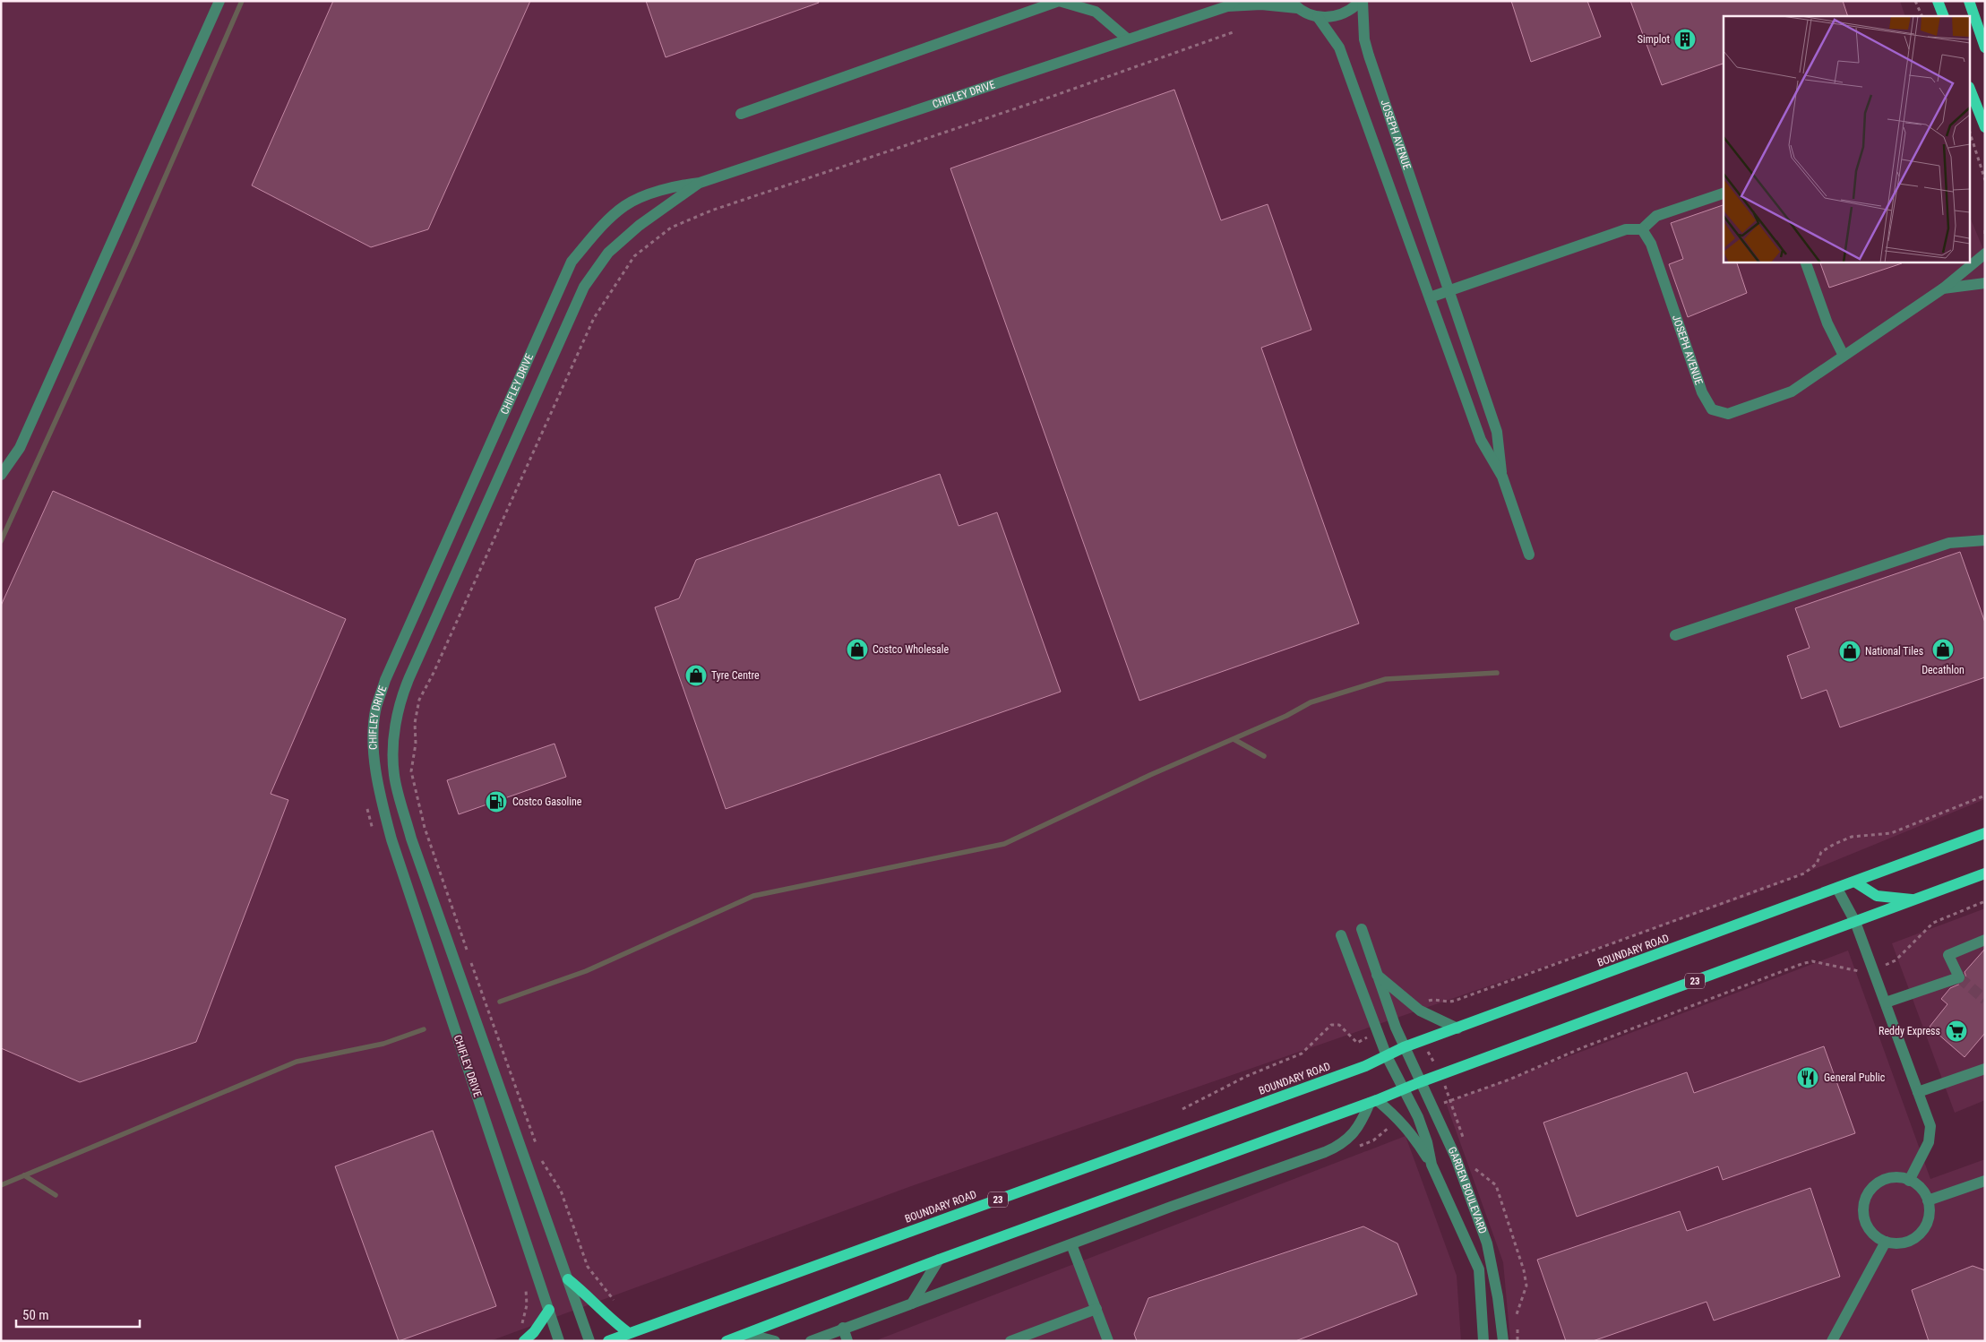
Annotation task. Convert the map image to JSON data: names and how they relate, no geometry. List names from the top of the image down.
{
  "streets": {
    "main road": ["BOUNDARY ROAD", "23"],
    "street": ["CHIFLEY DRIVE", "JOSEPH AVENUE", "GARDEN BOULEVARD"]
  },
  "crossings": [
    ["CHIFLEY DRIVE", "JOSEPH AVENUE"],
    ["BOUNDARY ROAD", "GARDEN BOULEVARD"],
    ["23", "GARDEN BOULEVARD"]
  ],
  "places": {
    "building": ["Simplot"],
    "shop": [
      "Costco Wholesale",
      "Decathlon",
      "National Tiles",
      "Tyre Centre"
    ],
    "fuel station": ["Costco Gasoline"],
    "supermarket": ["Reddy Express"],
    "restaurant": ["General Public"]
  },
  "scale_bar": "50 m"
}
